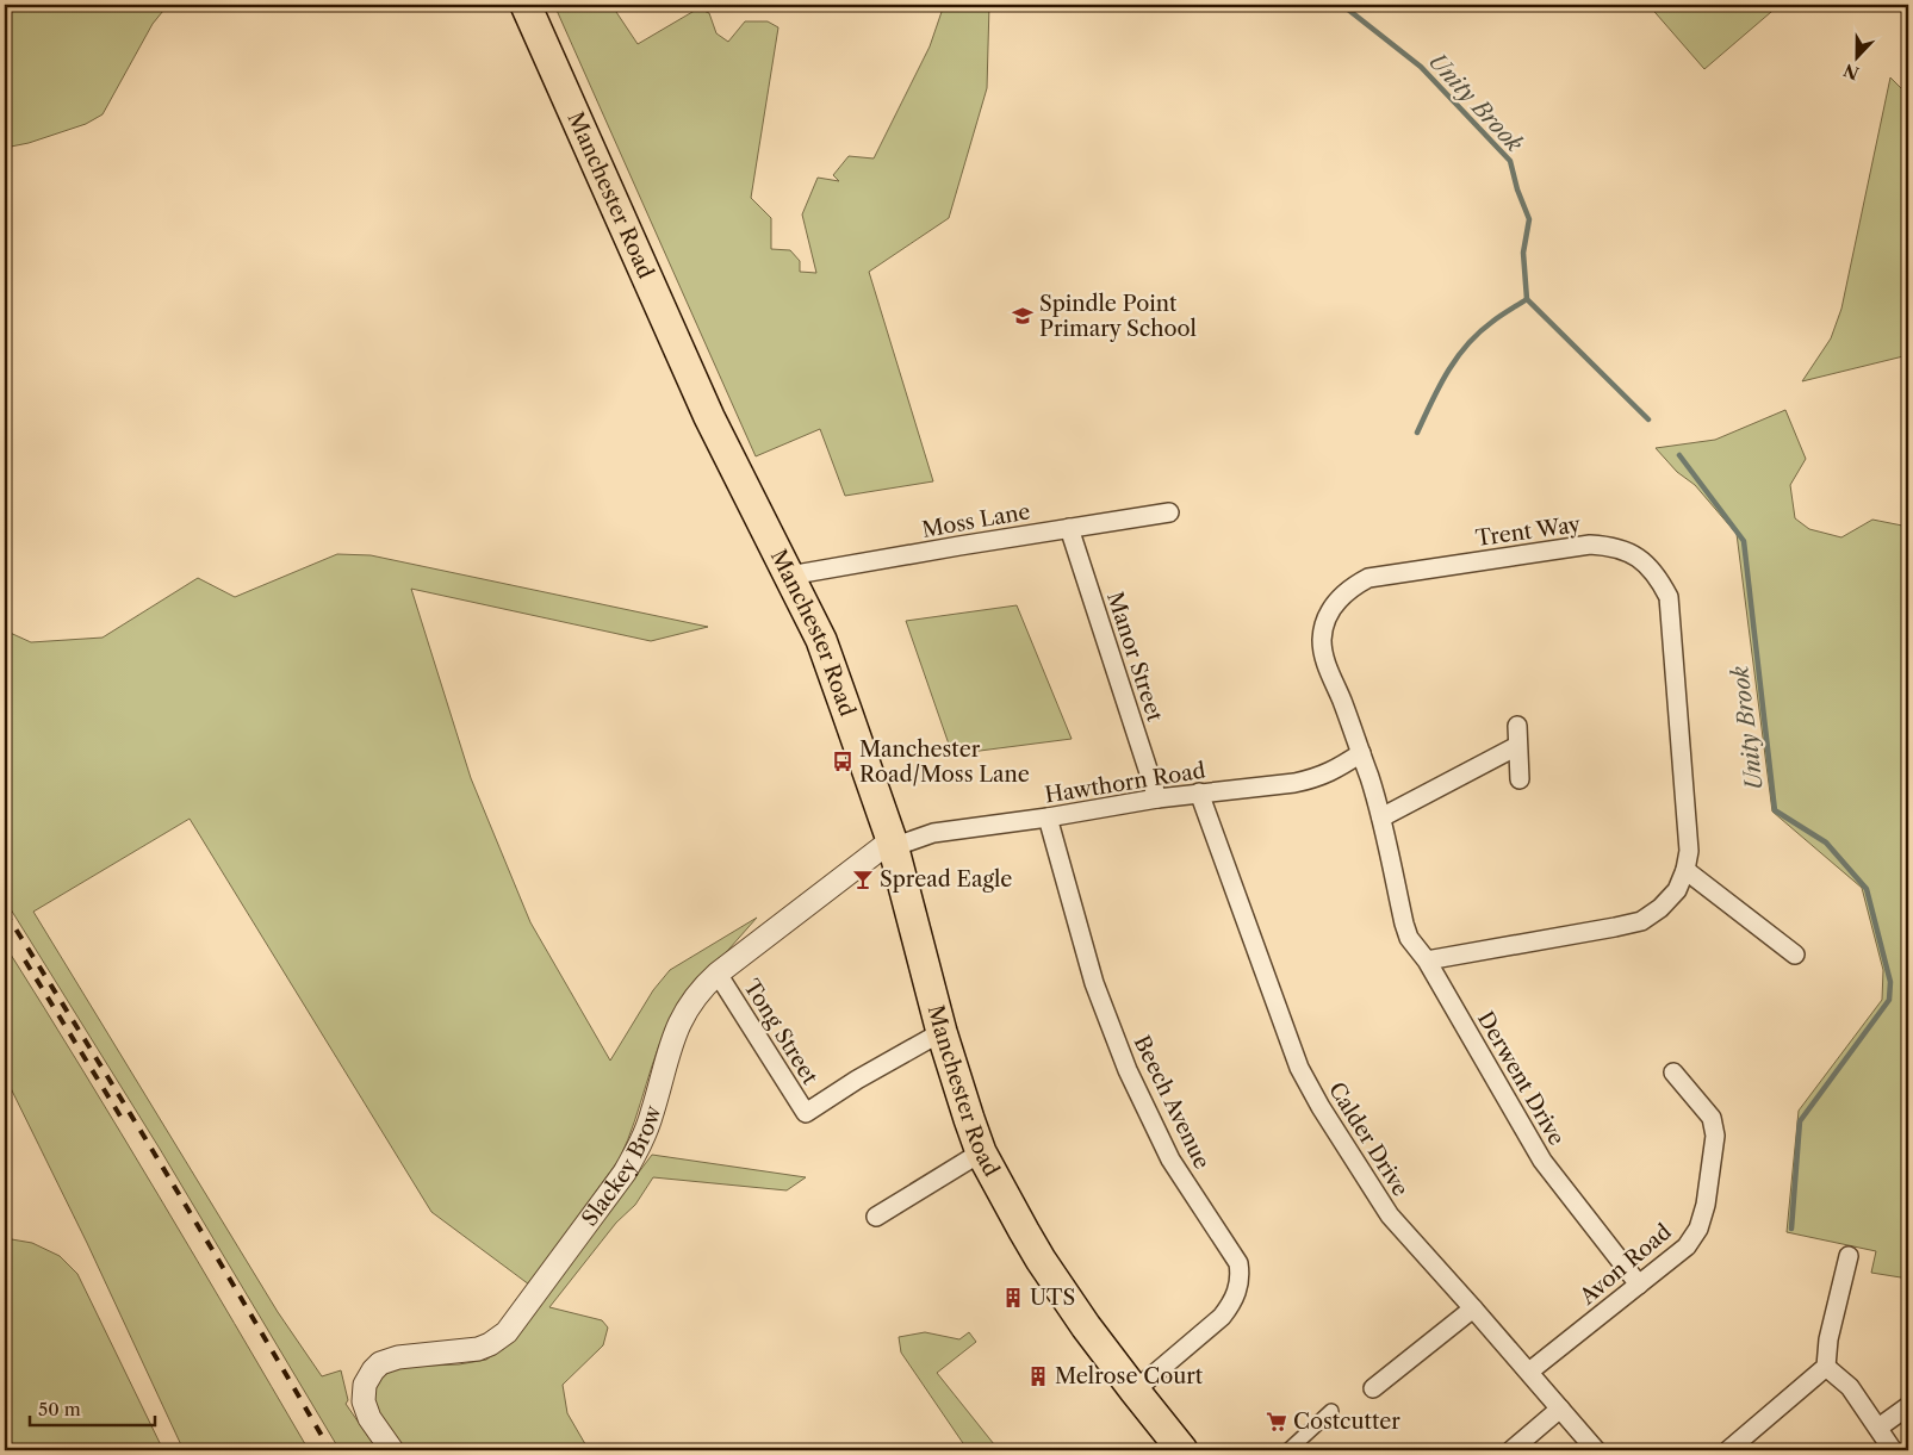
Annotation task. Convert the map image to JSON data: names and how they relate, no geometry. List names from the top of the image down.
{
  "streets": {
    "main road": ["Manchester Road"],
    "street": [
      "Moss Lane",
      "Trent Way",
      "Manor Street",
      "Hawthorn Road",
      "Tong Street",
      "Derwent Drive",
      "Beech Avenue",
      "Calder Drive",
      "Slackey Brow",
      "Avon Road"
    ]
  },
  "crossings": [
    ["Manchester Road", "Moss Lane"],
    ["Manchester Road", "Hawthorn Road"],
    ["Manchester Road", "Tong Street"],
    ["Manchester Road", "Beech Avenue"],
    ["Manchester Road", "Slackey Brow"],
    ["Moss Lane", "Manor Street"],
    ["Trent Way", "Hawthorn Road"],
    ["Trent Way", "Derwent Drive"],
    ["Manor Street", "Hawthorn Road"],
    ["Hawthorn Road", "Beech Avenue"],
    ["Hawthorn Road", "Calder Drive"],
    ["Hawthorn Road", "Slackey Brow"],
    ["Tong Street", "Slackey Brow"],
    ["Derwent Drive", "Avon Road"],
    ["Calder Drive", "Avon Road"]
  ],
  "water": ["Unity Brook"],
  "places": {
    "school or university": ["Spindle Point Primary School"],
    "bus stop": ["Manchester Road/Moss Lane"],
    "bar": ["Spread Eagle"],
    "building": ["UTS", "Melrose Court"],
    "supermarket": ["Costcutter"]
  },
  "scale_bar": "50 m",
  "north": "bottom"
}
